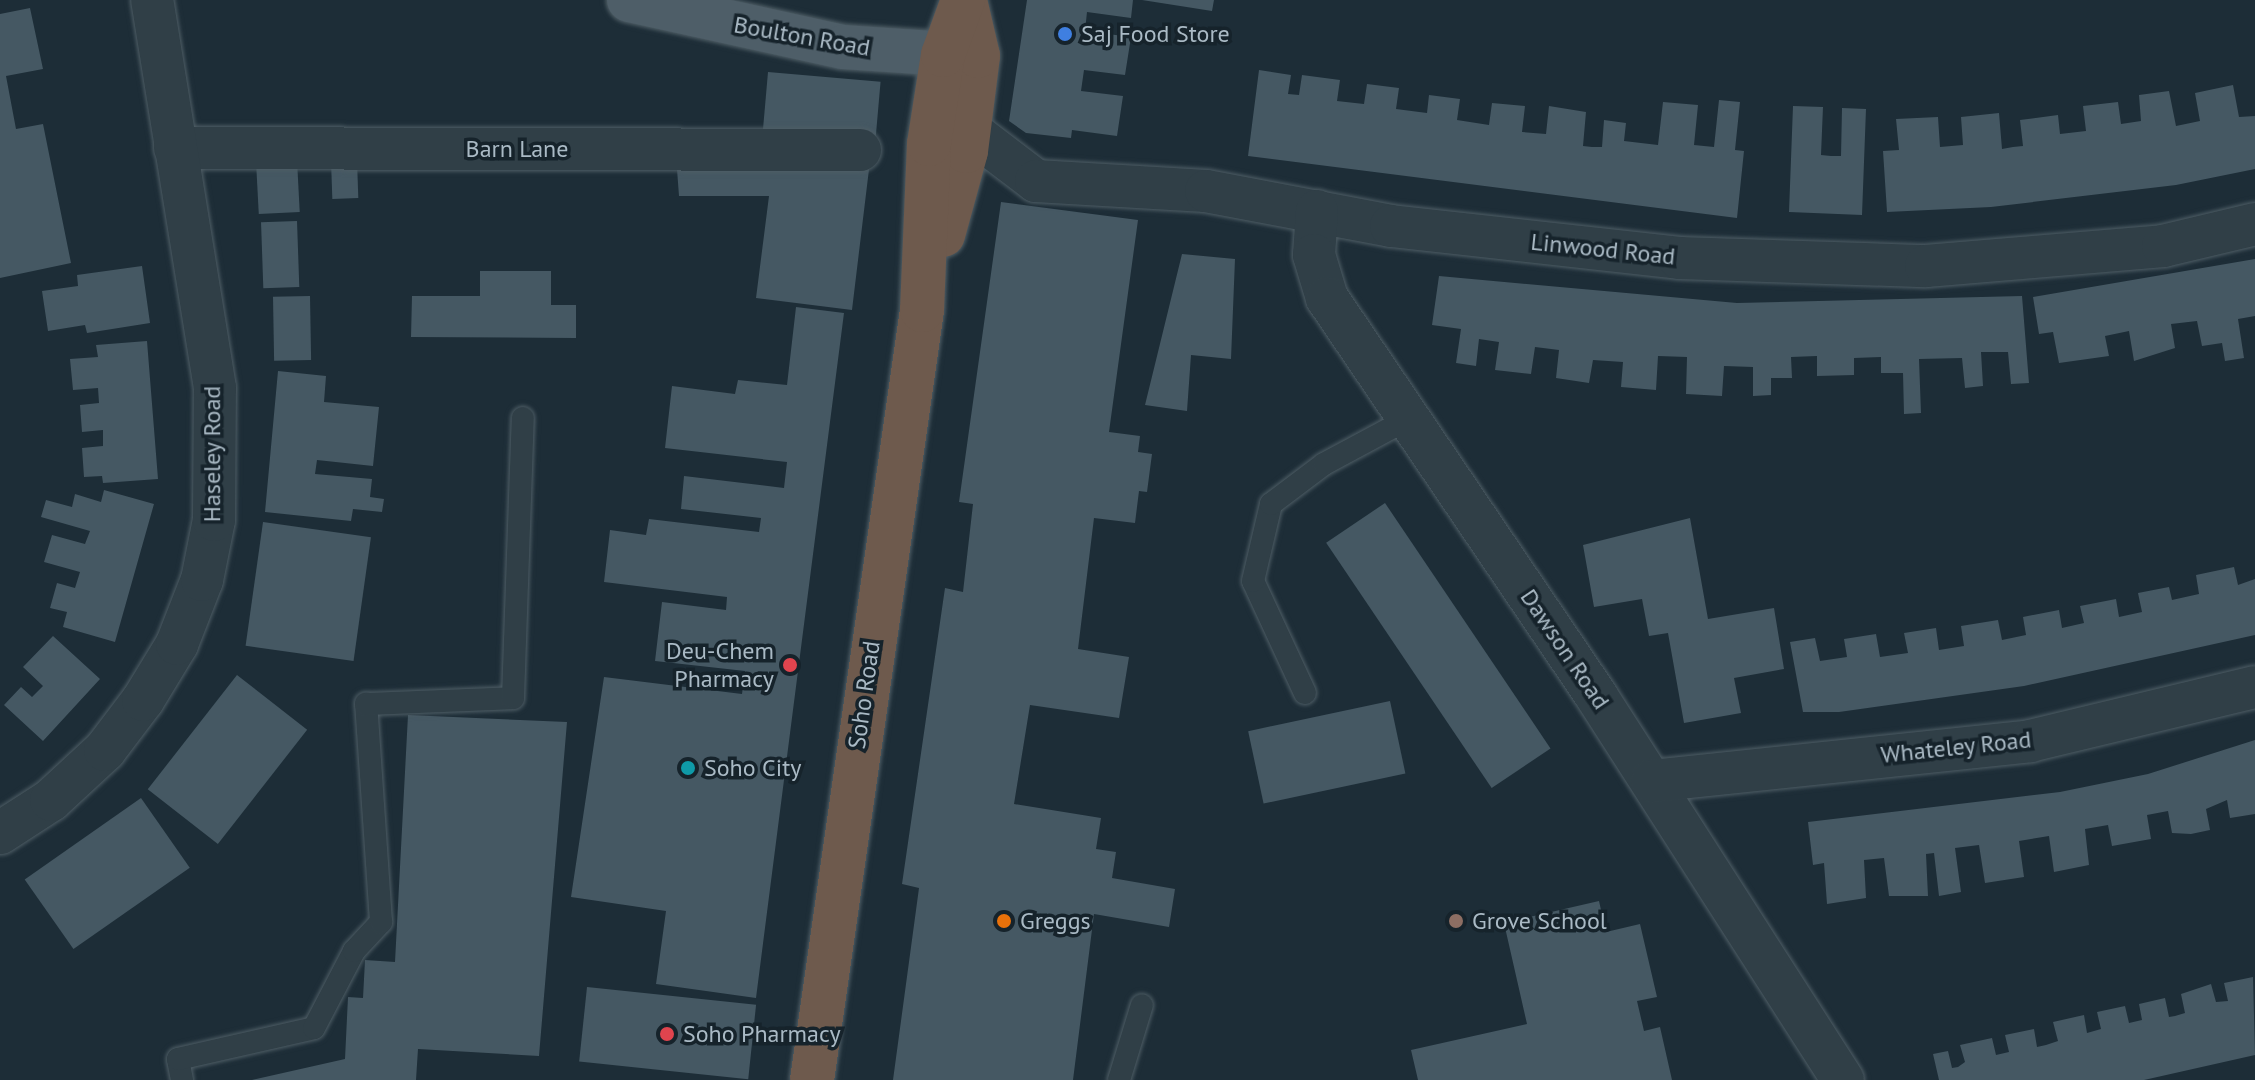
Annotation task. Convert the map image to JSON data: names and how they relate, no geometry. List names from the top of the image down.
{
  "streets": {
    "highway": ["Soho Road"],
    "main road": ["Boulton Road"],
    "street": [
      "Barn Lane",
      "Linwood Road",
      "Haseley Road",
      "Dawson Road",
      "Whateley Road"
    ]
  },
  "crossings": [
    ["Boulton Road", "Soho Road"],
    ["Barn Lane", "Haseley Road"],
    ["Linwood Road", "Dawson Road"],
    ["Linwood Road", "Soho Road"],
    ["Dawson Road", "Whateley Road"]
  ],
  "places": [
    "Saj Food Store",
    "Deu-Chem Pharmacy",
    "Soho City",
    "Greggs",
    "Grove School",
    "Soho Pharmacy"
  ]
}
